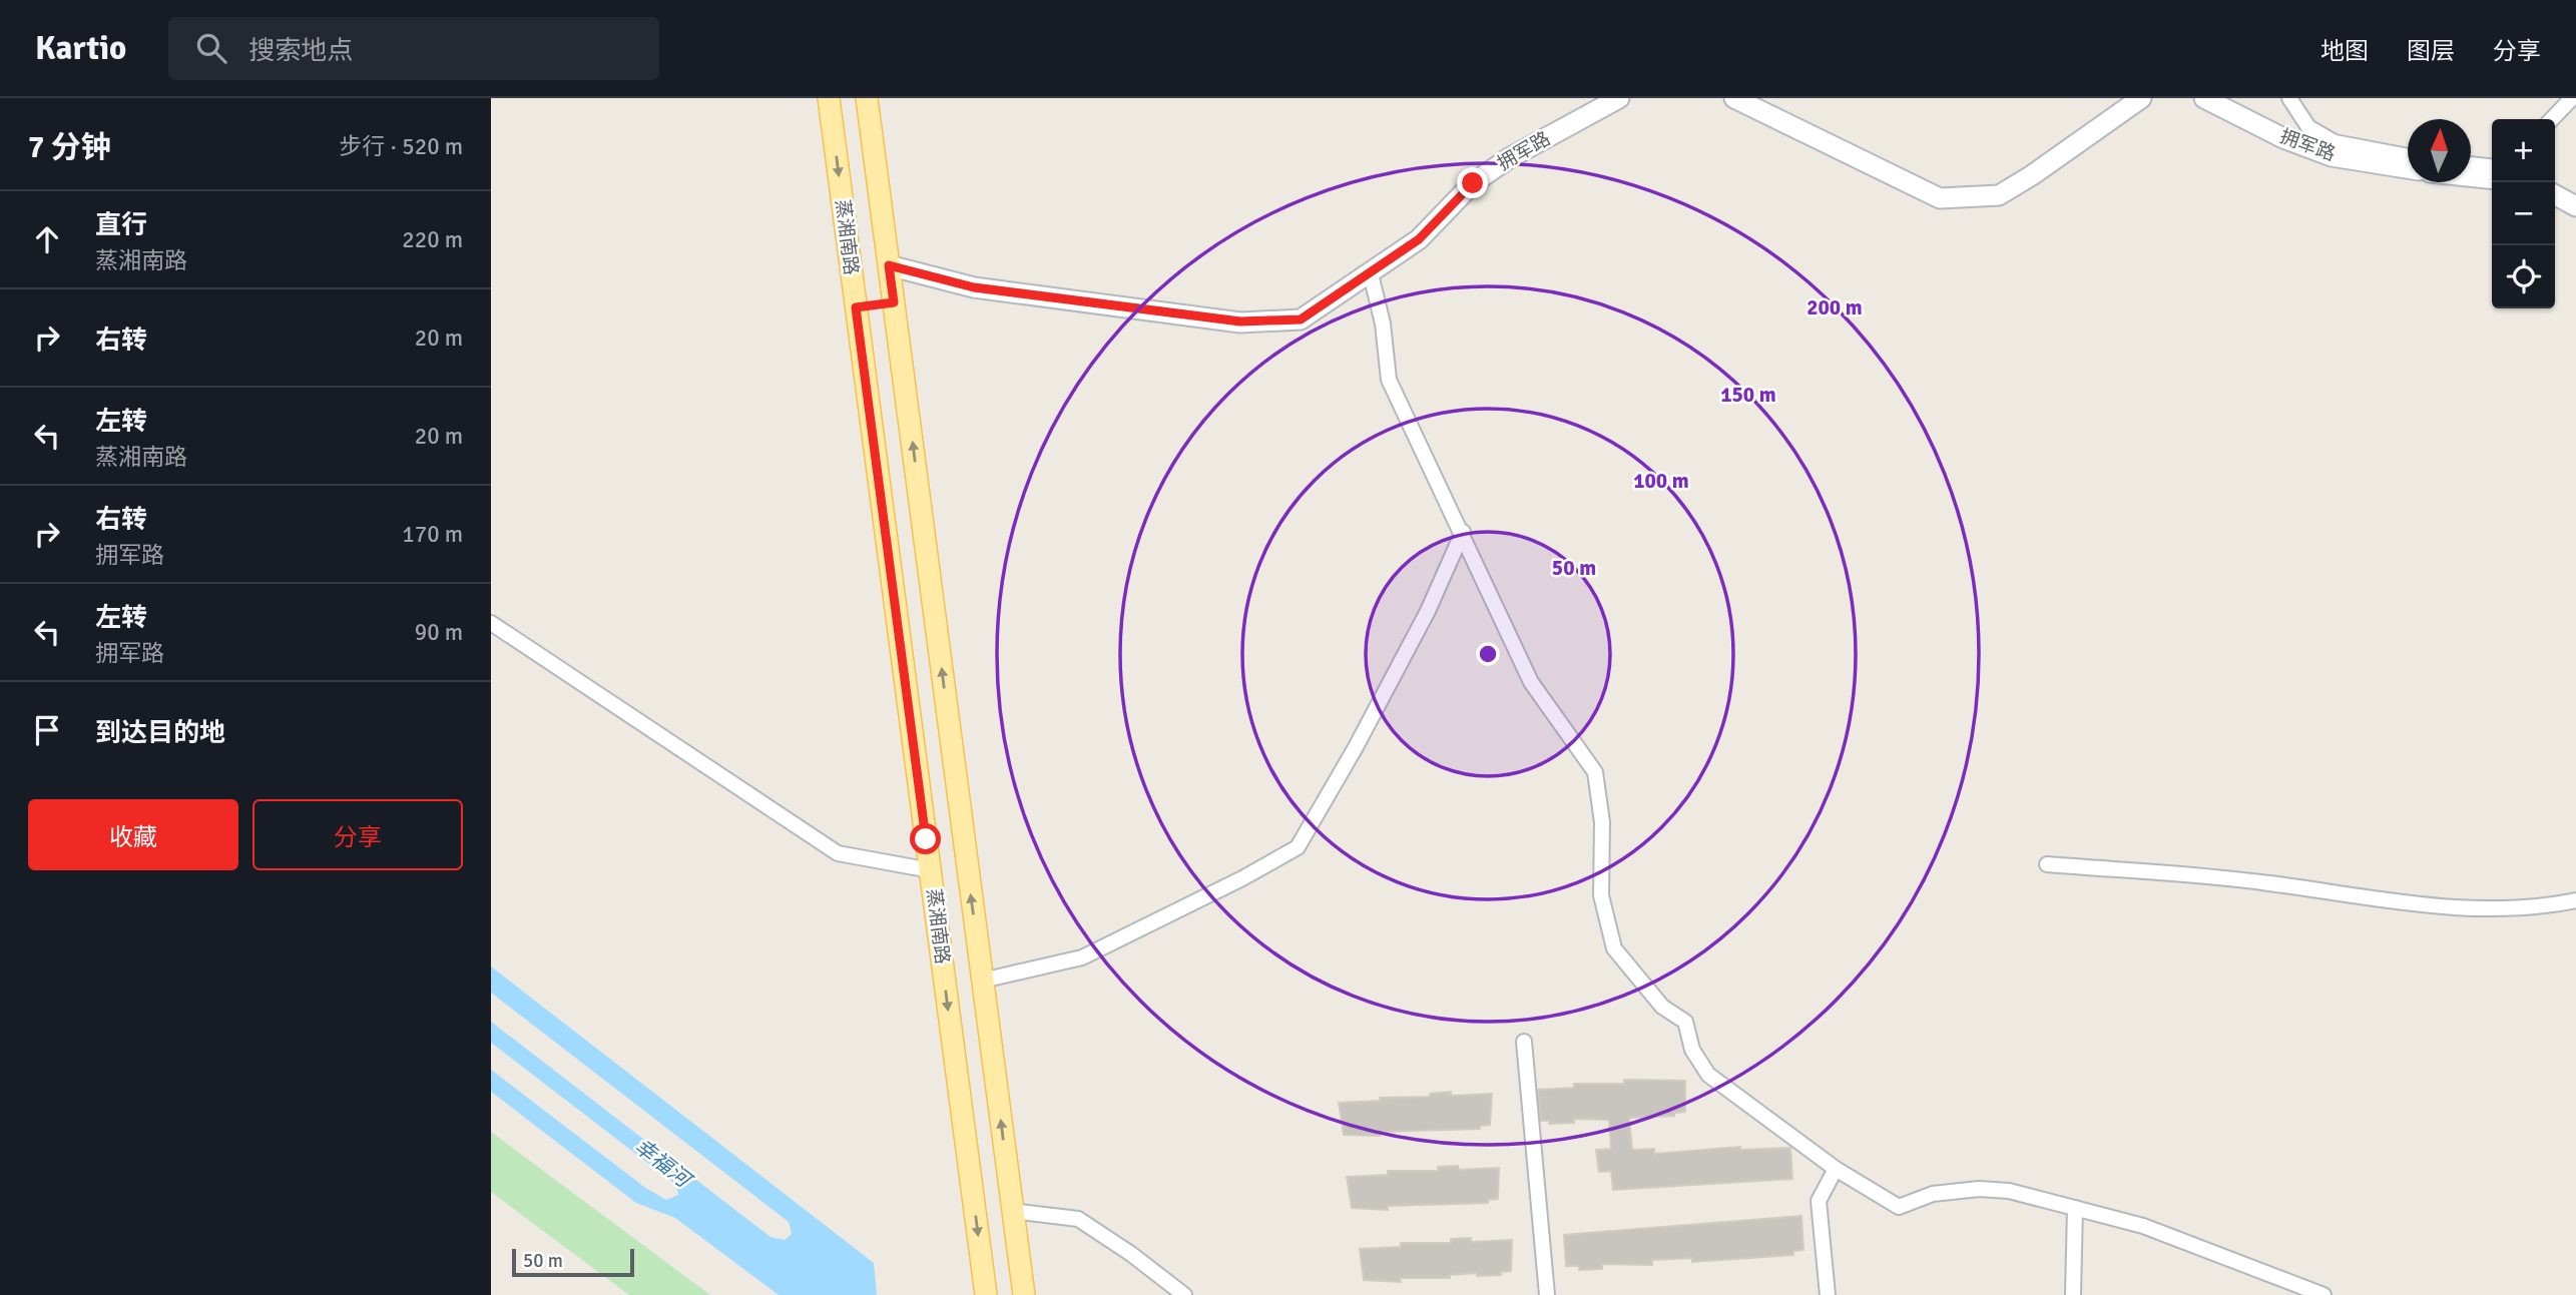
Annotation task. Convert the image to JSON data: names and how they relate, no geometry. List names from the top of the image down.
{
  "streets": {
    "main road": ["蒸湘南路"],
    "street": ["拥军路"]
  },
  "crossings": [
    ["拥军路", "蒸湘南路"]
  ],
  "water": ["幸福河"],
  "scale_bar": "50 m",
  "north": "top",
  "page": {
    "header": "Kartio",
    "search": "搜索地点",
    "nav": ["地图", "图层", "分享"],
    "heading": ["7 分钟", "步行 · 520 m"],
    "map_buttons": ["+", "−"],
    "list": [
      ["直行", "蒸湘南路", "220 m"],
      ["右转", "20 m"],
      ["左转", "蒸湘南路", "20 m"],
      ["右转", "拥军路", "170 m"],
      ["左转", "拥军路", "90 m"],
      "到达目的地"
    ],
    "buttons": ["收藏", "分享"],
    "scale": "50 m"
  },
  "rings": [
    "200 m",
    "150 m",
    "100 m",
    "50 m"
  ]
}
